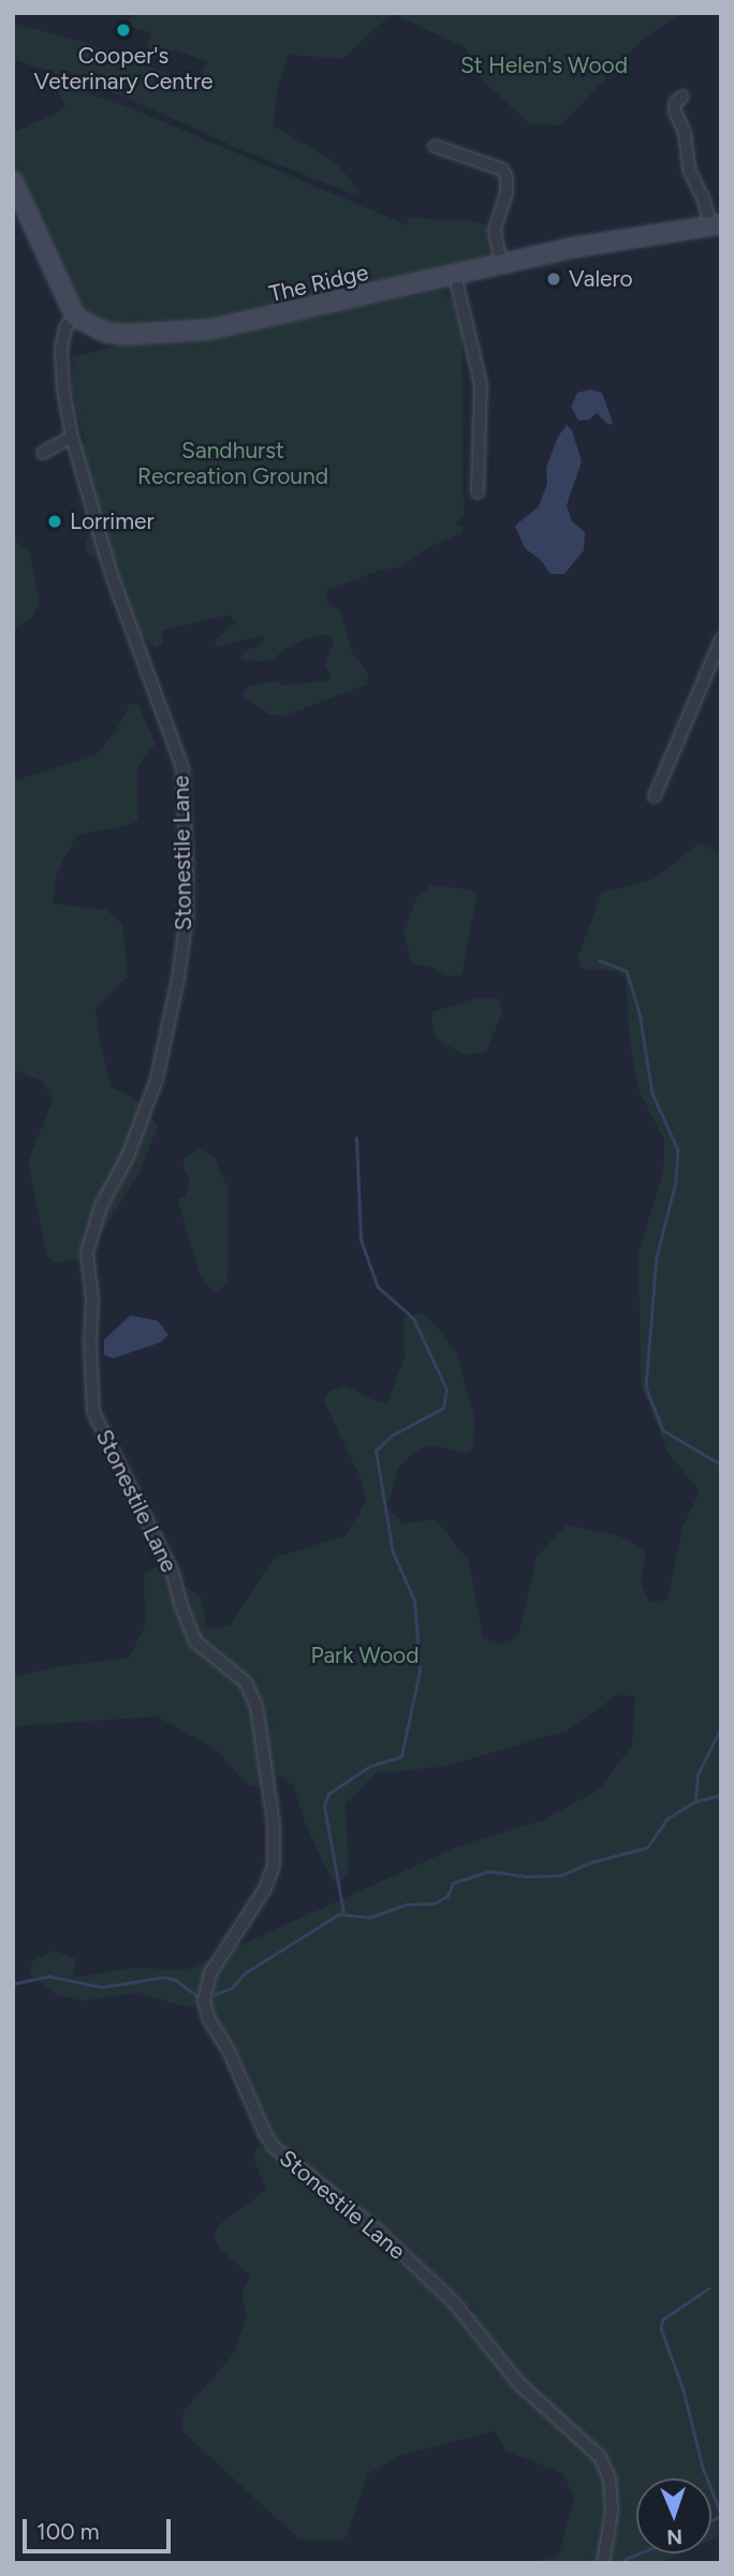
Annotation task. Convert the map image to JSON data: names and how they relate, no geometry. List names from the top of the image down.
{
  "streets": {
    "main road": ["The Ridge"],
    "street": ["Stonestile Lane"]
  },
  "crossings": [
    ["The Ridge", "Stonestile Lane"]
  ],
  "parks": ["St Helen's Wood", "Sandhurst Recreation Ground", "Park Wood"],
  "places": ["Cooper's Veterinary Centre", "Valero", "Lorrimer"],
  "scale_bar": "100 m",
  "north": "bottom"
}
